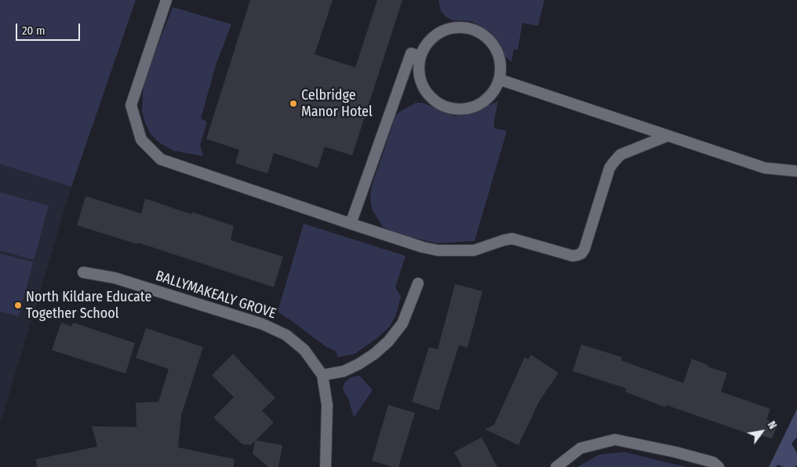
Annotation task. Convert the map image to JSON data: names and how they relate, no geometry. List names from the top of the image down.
{
  "streets": {
    "street": ["BALLYMAKEALY GROVE"]
  },
  "places": ["Celbridge Manor Hotel", "North Kildare Educate Together School"],
  "scale_bar": "20 m",
  "north": "top right"
}
